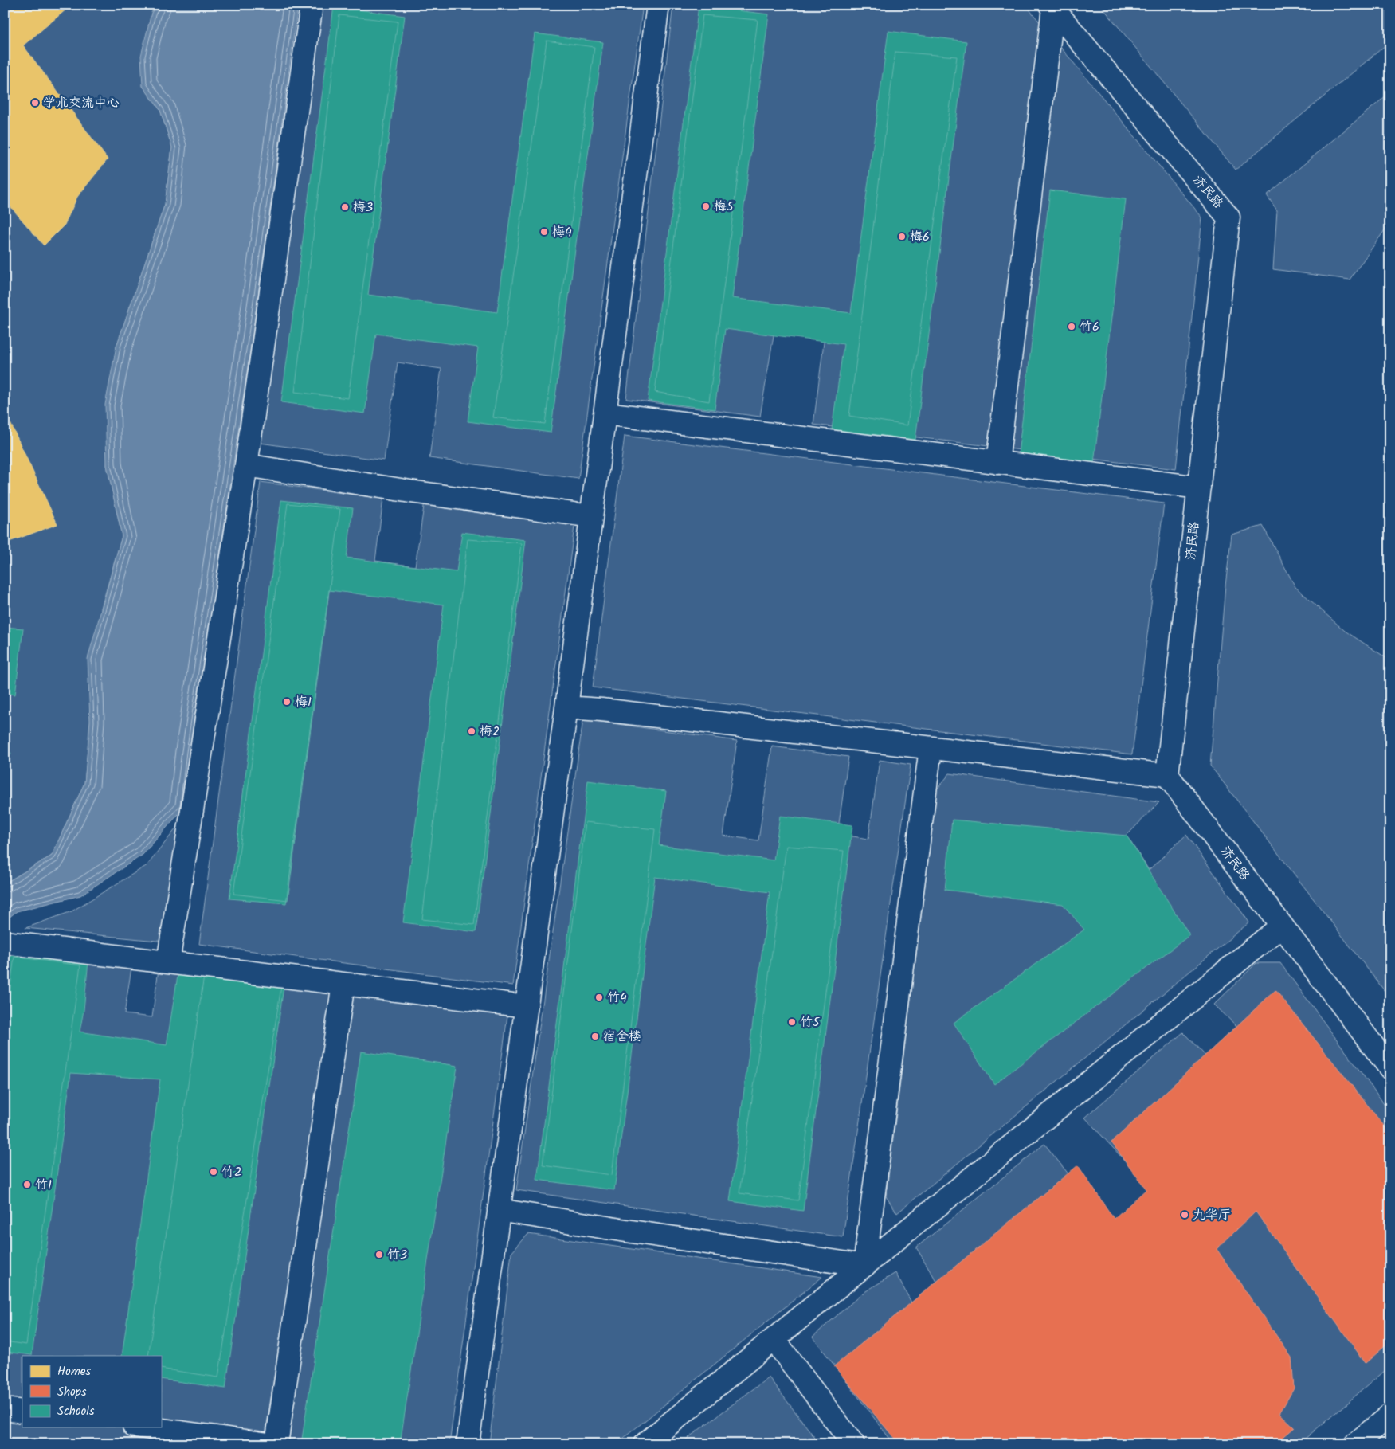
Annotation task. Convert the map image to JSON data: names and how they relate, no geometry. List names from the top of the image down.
{
  "streets": {
    "street": ["济民路"]
  },
  "places": [
    "学术交流中心",
    "梅5",
    "梅3",
    "梅4",
    "梅6",
    "竹6",
    "梅1",
    "梅2",
    "竹4",
    "竹5",
    "宿舍楼",
    "竹2",
    "竹1",
    "九华厅",
    "竹3"
  ],
  "legend": ["Homes", "Shops", "Schools"]
}
